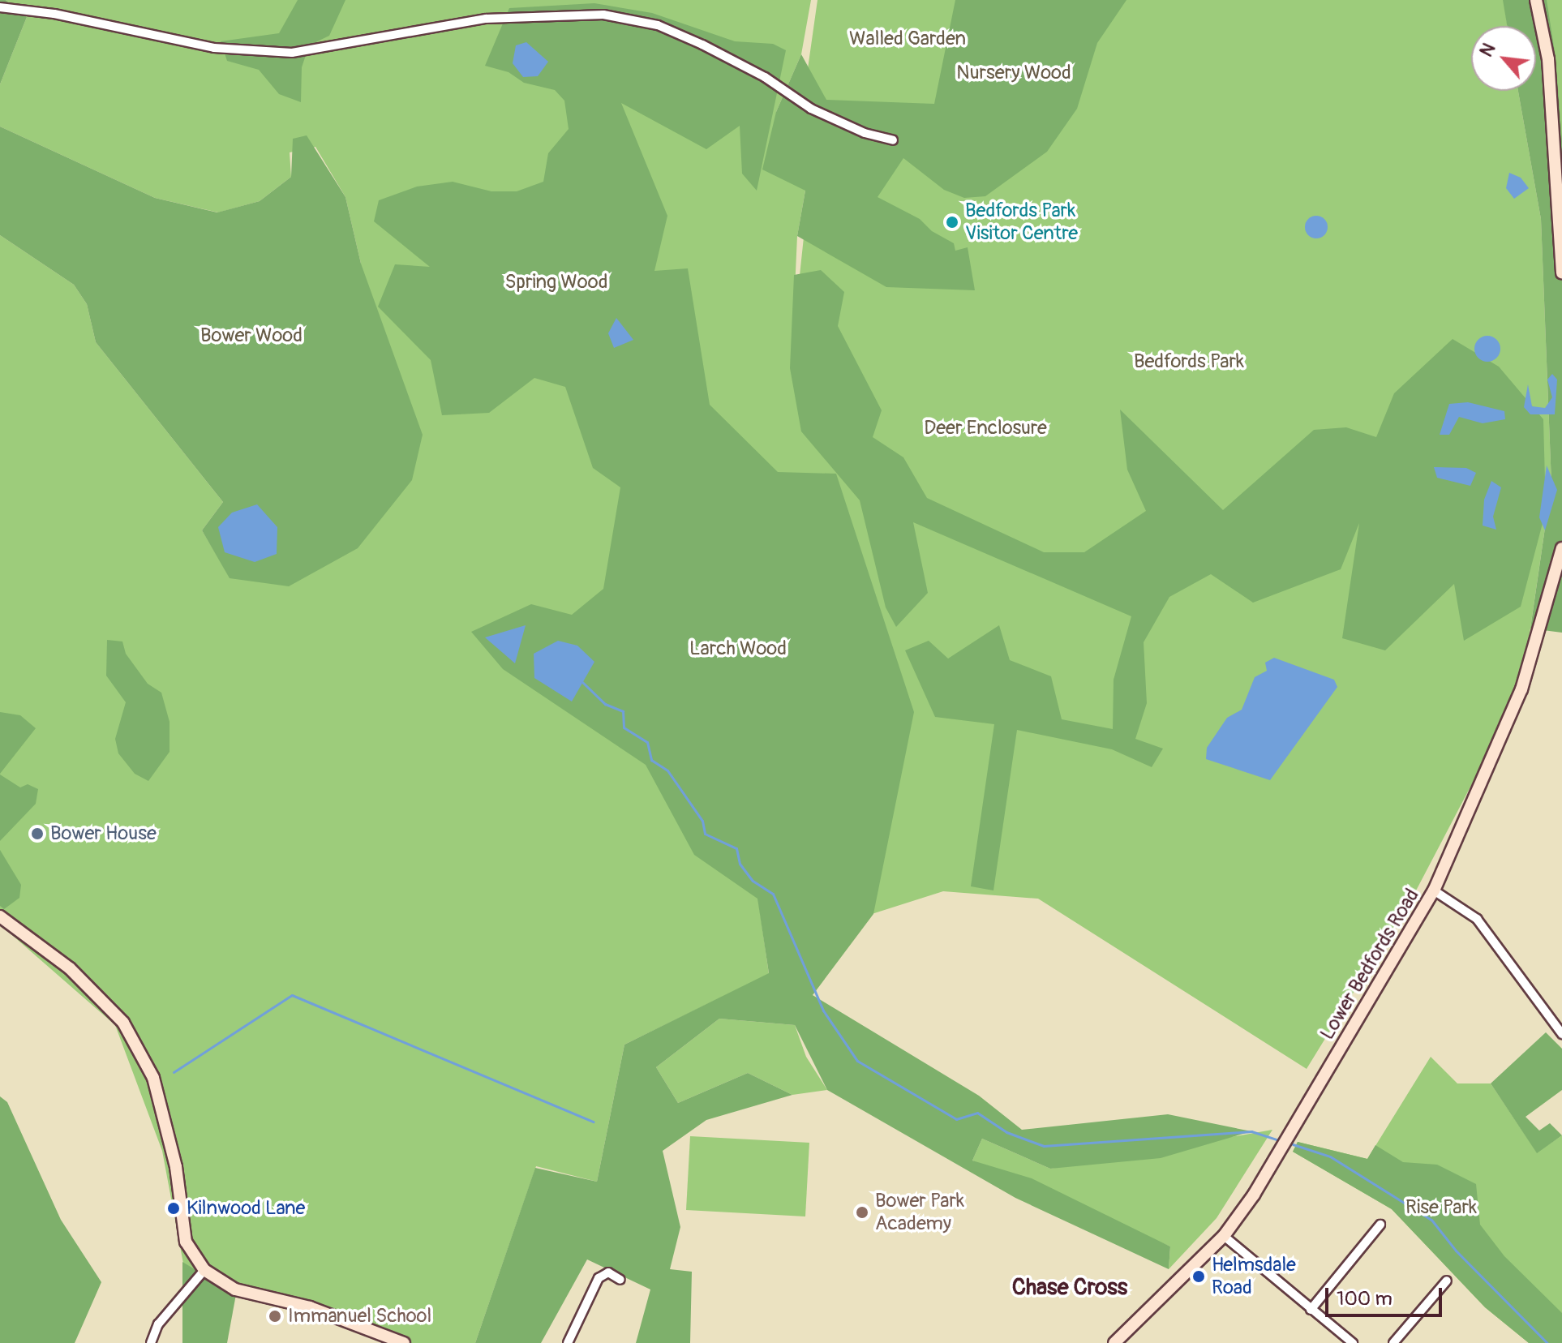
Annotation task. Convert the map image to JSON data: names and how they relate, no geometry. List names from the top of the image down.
{
  "streets": {
    "street": ["Lower Bedfords Road"]
  },
  "districts": ["Chase Cross"],
  "parks": [
    "Walled Garden",
    "Nursery Wood",
    "Spring Wood",
    "Bower Wood",
    "Bedfords Park",
    "Deer Enclosure",
    "Larch Wood",
    "Rise Park"
  ],
  "places": [
    "Bedfords Park Visitor Centre",
    "Bower House",
    "Kilnwood Lane",
    "Bower Park Academy",
    "Helmsdale Road",
    "Immanuel School"
  ],
  "scale_bar": "100 m",
  "north": "top left"
}
